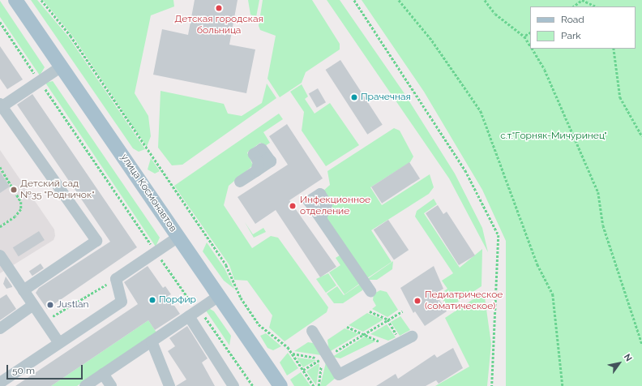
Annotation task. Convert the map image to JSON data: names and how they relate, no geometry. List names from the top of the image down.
{
  "streets": {
    "main road": ["улица Космонавтов"]
  },
  "parks": ["с.т.\"Горняк-Мичуринец\""],
  "places": [
    "Детская городская больница",
    "Прачечная",
    "Детский сад №35 \"Родничок\"",
    "Инфекционное отделение",
    "Порфир",
    "Педиатрическое (соматическое)",
    "Justlan"
  ],
  "legend": ["Road", "Park"],
  "scale_bar": "50 m",
  "north": "top right"
}
